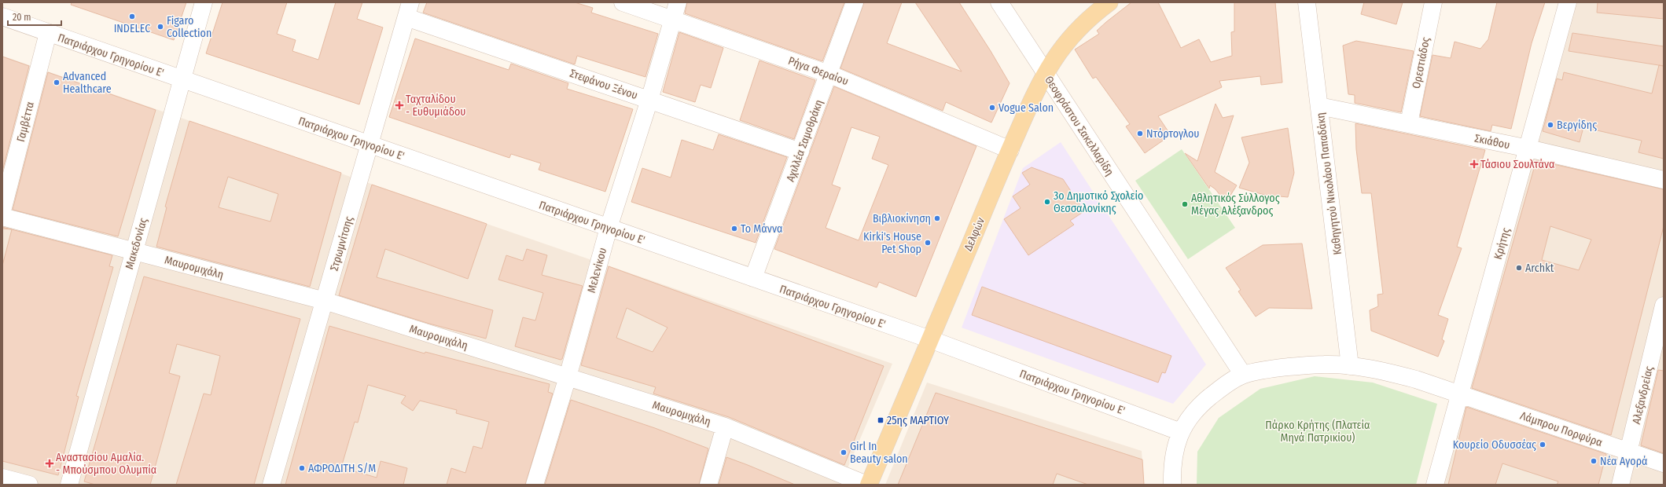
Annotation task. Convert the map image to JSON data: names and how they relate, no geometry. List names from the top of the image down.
{
  "streets": {
    "main road": ["Δελφών"],
    "street": [
      "Πατριάρχου Γρηγορίου Ε'",
      "Ορεστιάδος",
      "Ρήγα Φεραίου",
      "Στεφάνου Ξένου",
      "Γαμβέττα",
      "Θεοφράστου Σακελλαρίδη",
      "Αχιλλέα Σαμοθράκη",
      "Σκιάθου",
      "Καθηγητού Νικολάου Παπαδάκη",
      "Μακεδονίας",
      "Στρωμνίτσης",
      "Κρήτης",
      "Μαυρομιχάλη",
      "Μελενίκου",
      "Αλεξανδρείας",
      "Λάμπρου Πορφύρα"
    ]
  },
  "crossings": [
    ["Πατριάρχου Γρηγορίου Ε'", "Γαμβέττα"],
    ["Πατριάρχου Γρηγορίου Ε'", "Αχιλλέα Σαμοθράκη"],
    ["Πατριάρχου Γρηγορίου Ε'", "Δελφών"],
    ["Πατριάρχου Γρηγορίου Ε'", "Μακεδονίας"],
    ["Πατριάρχου Γρηγορίου Ε'", "Στρωμνίτσης"],
    ["Πατριάρχου Γρηγορίου Ε'", "Μελενίκου"],
    ["Πατριάρχου Γρηγορίου Ε'", "Λάμπρου Πορφύρα"],
    ["Ορεστιάδος", "Σκιάθου"],
    ["Ρήγα Φεραίου", "Αχιλλέα Σαμοθράκη"],
    ["Ρήγα Φεραίου", "Δελφών"],
    ["Ρήγα Φεραίου", "Μελενίκου"],
    ["Στεφάνου Ξένου", "Αχιλλέα Σαμοθράκη"],
    ["Στεφάνου Ξένου", "Στρωμνίτσης"],
    ["Στεφάνου Ξένου", "Μελενίκου"],
    ["Θεοφράστου Σακελλαρίδη", "Δελφών"],
    ["Θεοφράστου Σακελλαρίδη", "Λάμπρου Πορφύρα"],
    ["Σκιάθου", "Καθηγητού Νικολάου Παπαδάκη"],
    ["Σκιάθου", "Κρήτης"],
    ["Καθηγητού Νικολάου Παπαδάκη", "Λάμπρου Πορφύρα"],
    ["Μακεδονίας", "Μαυρομιχάλη"],
    ["Στρωμνίτσης", "Μαυρομιχάλη"],
    ["Κρήτης", "Λάμπρου Πορφύρα"],
    ["Μαυρομιχάλη", "Μελενίκου"],
    ["Αλεξανδρείας", "Λάμπρου Πορφύρα"]
  ],
  "parks": ["Πάρκο Κρήτης (Πλατεία Μηνά Πατρικίου)"],
  "places": {
    "other": [
      "INDELEC",
      "Figaro Collection",
      "Advanced Healthcare",
      "Vogue Salon",
      "Βεργίδης",
      "Ντόρτογλου",
      "3ο Δημοτικό Σχολείο Θεσσαλονίκης",
      "Αθλητικός Σύλλογος Μέγας Αλέξανδρος",
      "Βιβλιοκίνηση",
      "Το Μάννα",
      "Kirki's House Pet Shop",
      "Archkt",
      "Κουρείο Οδυσσέας",
      "Girl In Beauty salon",
      "Νέα Αγορά",
      "ΑΦΡΟΔΙΤΗ S/M"
    ],
    "health": ["Ταχταλίδου - Ευθυμιάδου", "Τάσιου Σουλτάνα", "Αναστασίου Αμαλία. - Μπούσμπου Ολυμπία"],
    "transit": ["25ης ΜΑΡΤΙΟΥ"]
  },
  "scale_bar": "20 m"
}
